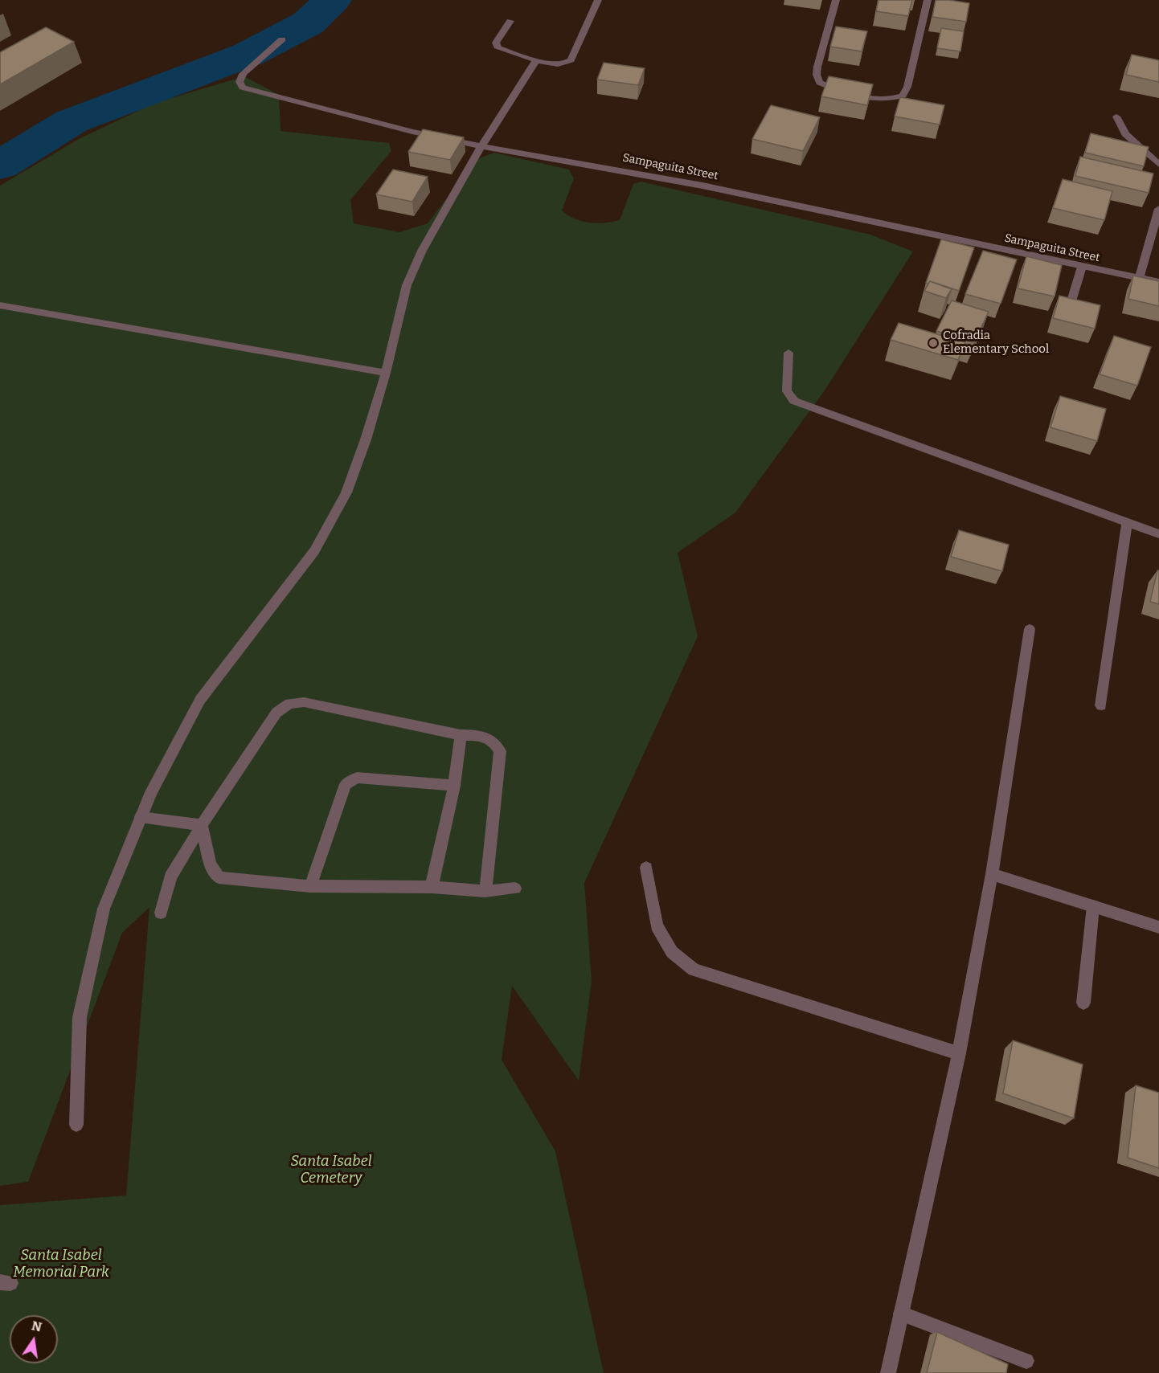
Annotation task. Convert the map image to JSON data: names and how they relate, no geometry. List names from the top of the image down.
{
  "streets": {
    "street": ["Sampaguita Street"]
  },
  "parks": ["Santa Isabel Cemetery", "Santa Isabel Memorial Park"],
  "places": ["Cofradia Elementary School"],
  "north": "top"
}
